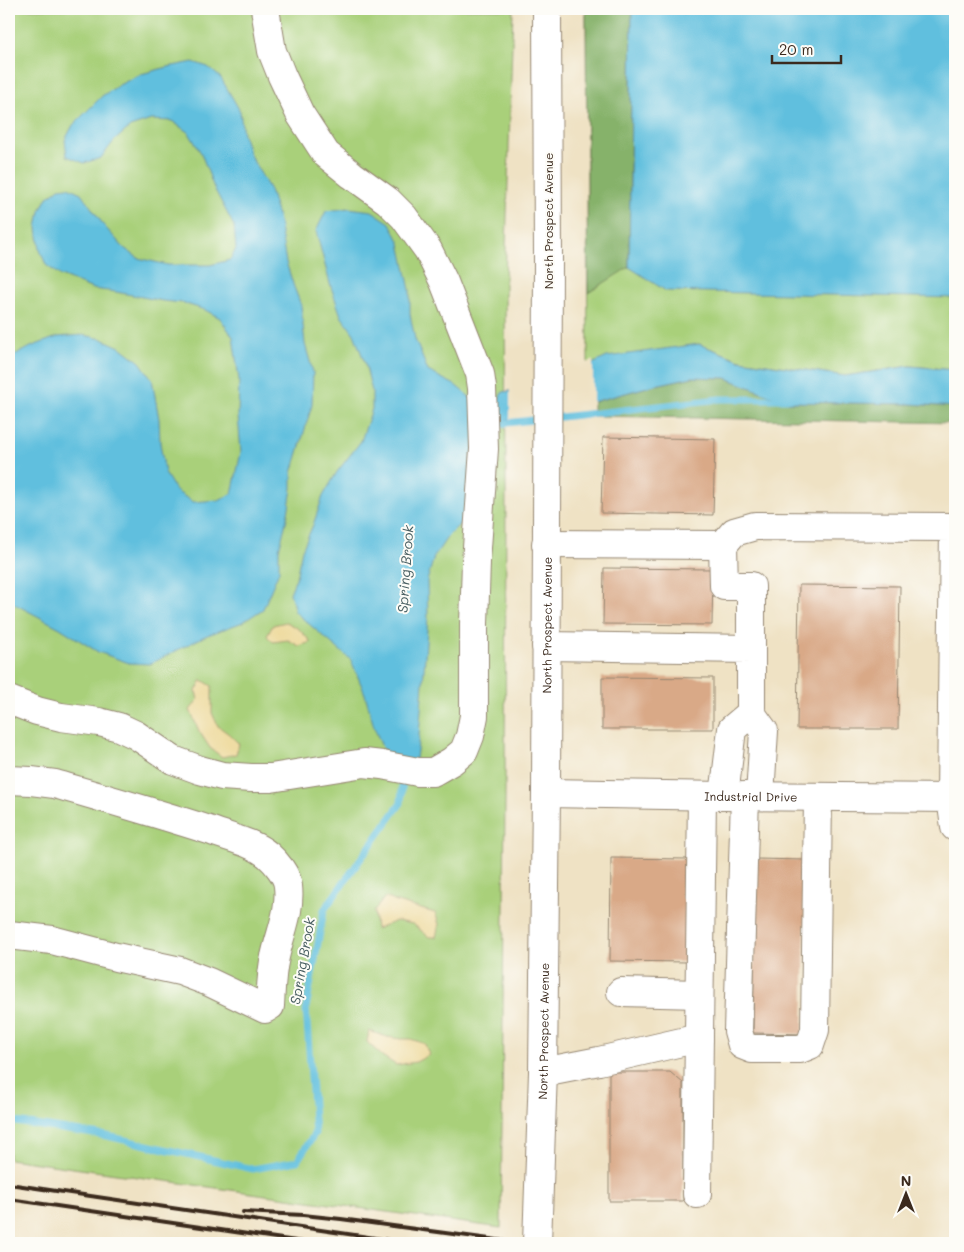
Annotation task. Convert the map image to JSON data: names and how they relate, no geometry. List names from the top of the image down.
{
  "streets": {
    "main road": ["North Prospect Avenue", "Industrial Drive"]
  },
  "crossings": [
    ["North Prospect Avenue", "Industrial Drive"]
  ],
  "water": ["Spring Brook"],
  "scale_bar": "20 m",
  "north": "top"
}
